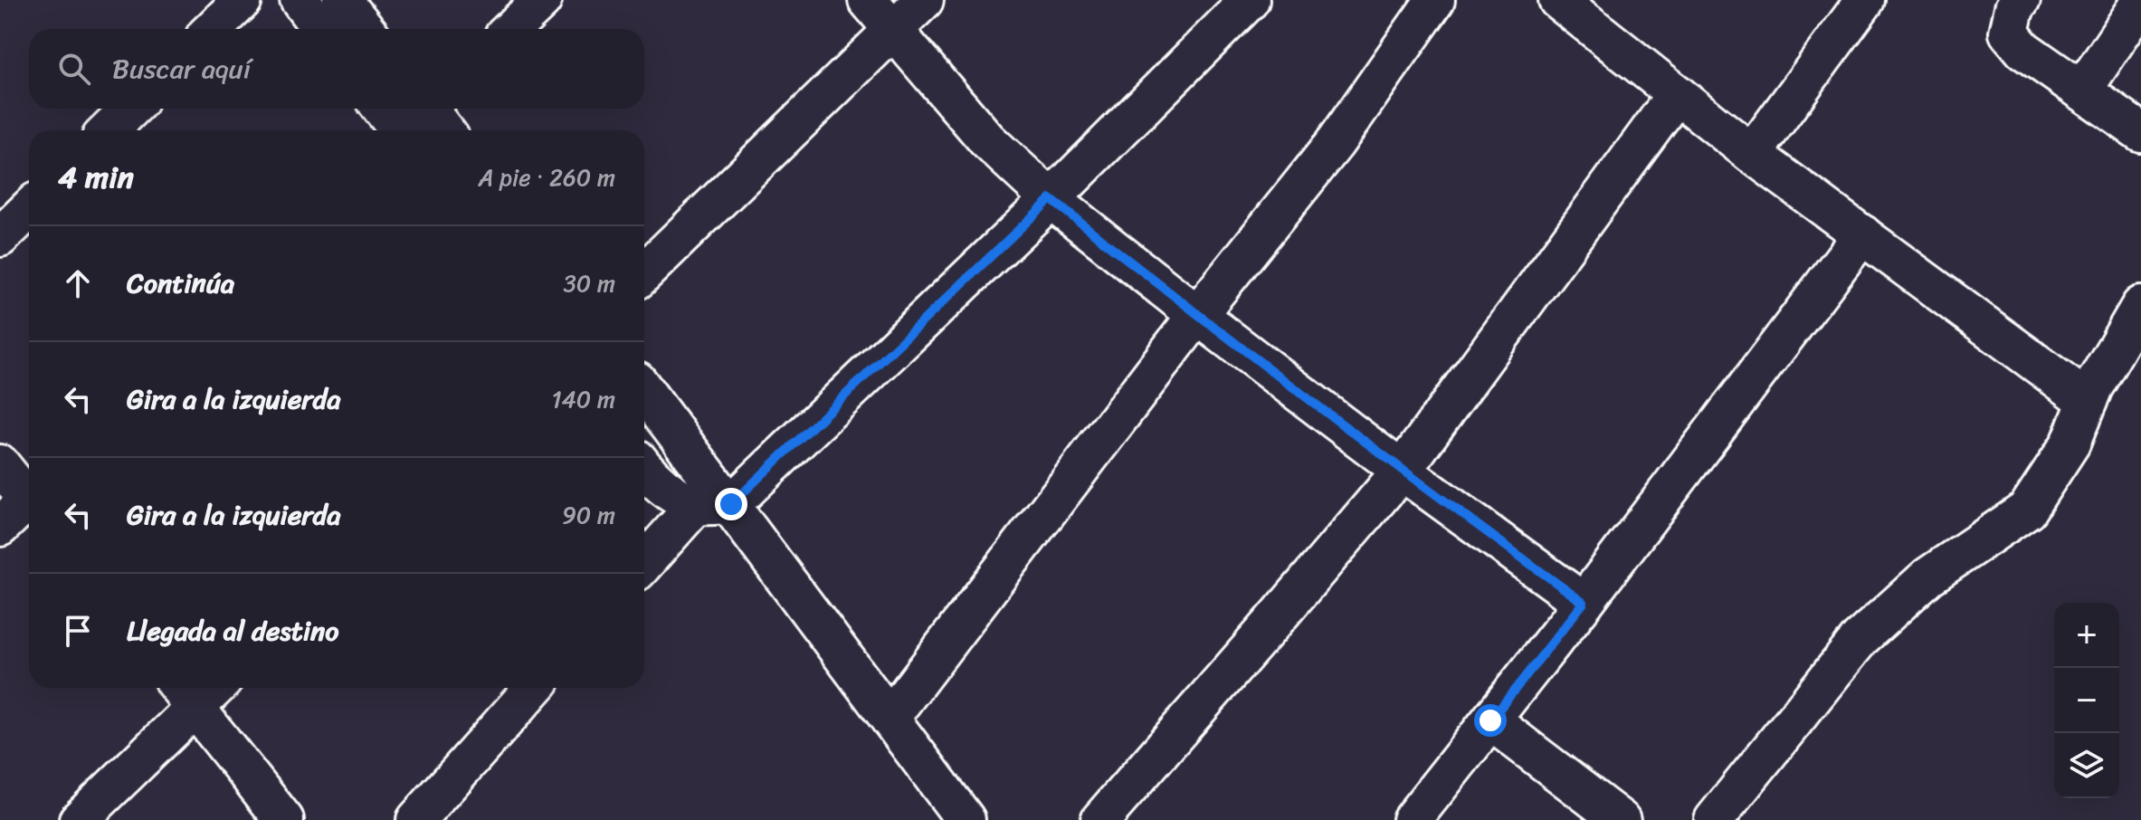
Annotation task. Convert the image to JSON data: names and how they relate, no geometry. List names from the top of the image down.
{
  "page": {
    "search": "Buscar aquí",
    "heading": ["4 min", "A pie · 260 m"],
    "list": [
      ["Continúa", "30 m"],
      ["Gira a la izquierda", "140 m"],
      ["Gira a la izquierda", "90 m"],
      "Llegada al destino"
    ],
    "map_buttons": ["+", "−"]
  }
}
